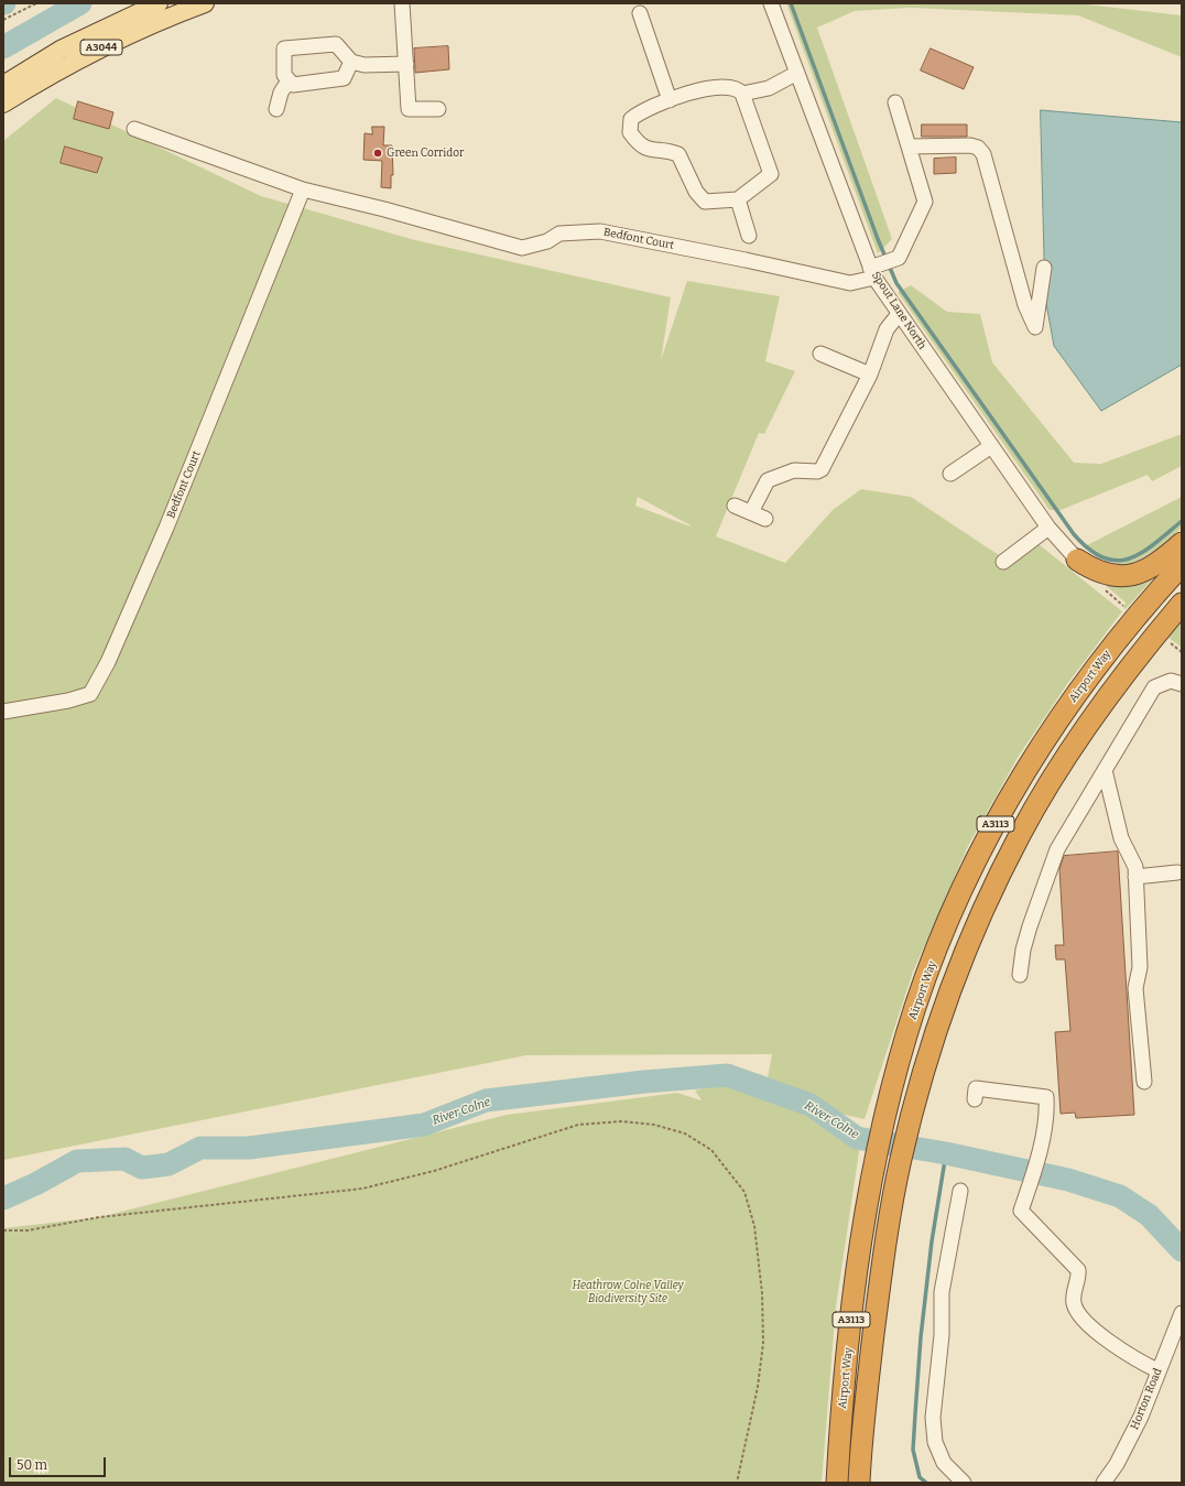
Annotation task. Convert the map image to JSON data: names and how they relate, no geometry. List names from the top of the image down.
{
  "streets": {
    "highway": ["Airport Way", "A3113"],
    "main road": ["A3044"],
    "street": ["Bedfont Court", "Spout Lane North", "Horton Road"]
  },
  "crossings": [
    ["Bedfont Court", "Spout Lane North"]
  ],
  "water": ["River Colne"],
  "parks": ["Heathrow Colne Valley Biodiversity Site"],
  "places": ["Green Corridor"],
  "scale_bar": "50 m"
}
